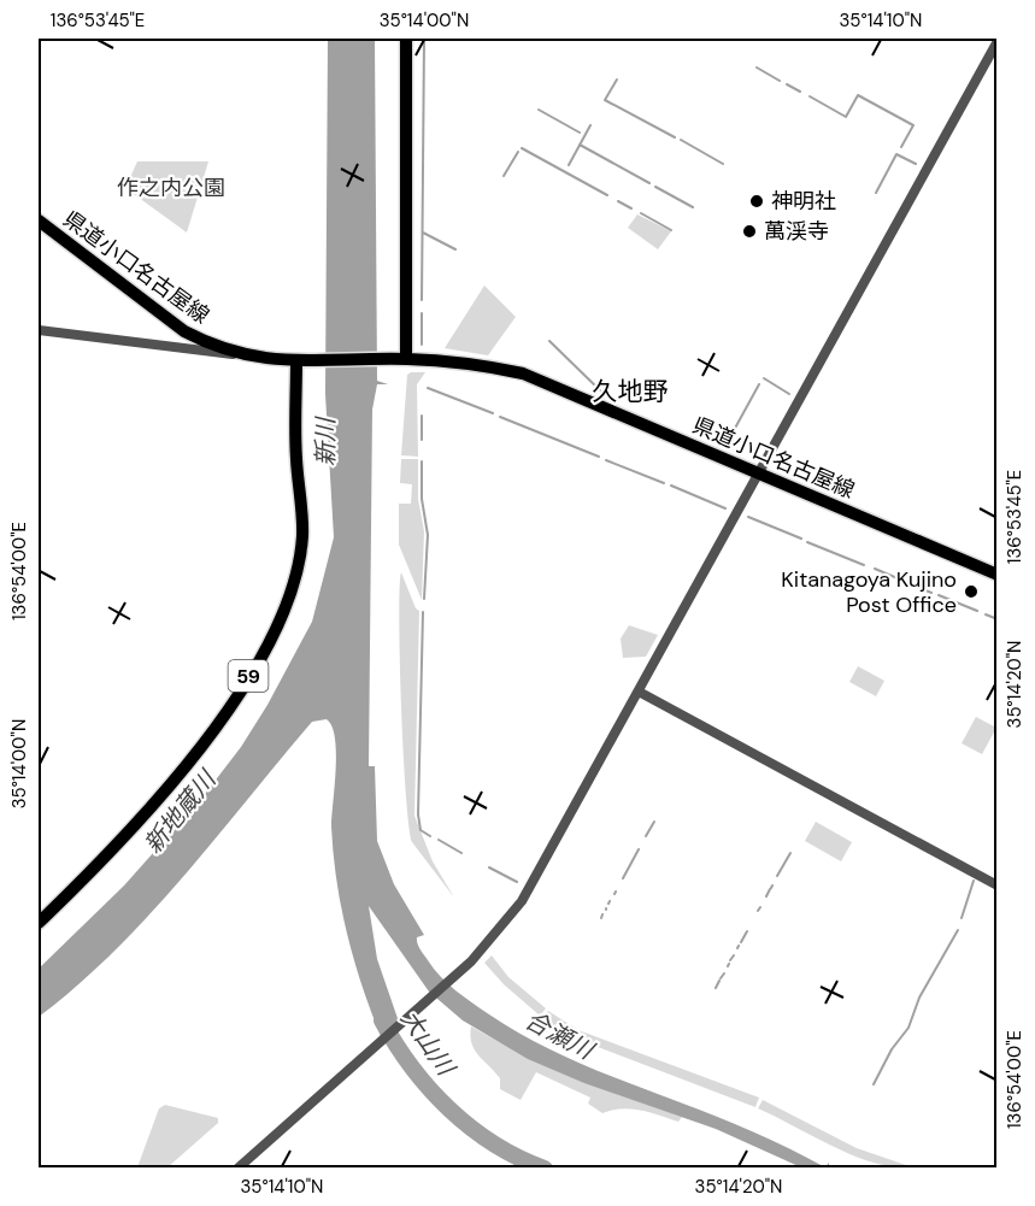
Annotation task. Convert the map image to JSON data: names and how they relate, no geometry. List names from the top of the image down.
{
  "streets": {
    "main road": ["県道小口名古屋線", "59"]
  },
  "crossings": [
    ["県道小口名古屋線", "59"]
  ],
  "districts": ["久地野"],
  "water": [
    "新川",
    "新地蔵川",
    "合瀬川",
    "大山川"
  ],
  "parks": ["作之内公園"],
  "places": ["神明社", "萬渓寺", "Kitanagoya Kujino Post Office"],
  "coordinates": [
    "136°53'45\"E",
    "35°14'00\"N",
    "35°14'10\"N",
    "136°54'00\"E",
    "35°14'20\"N"
  ]
}
